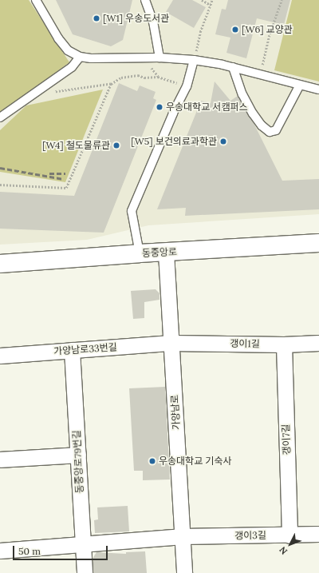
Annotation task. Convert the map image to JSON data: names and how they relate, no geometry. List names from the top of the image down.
{
  "streets": {
    "street": [
      "동중앙로",
      "갱이1길",
      "가양남로33번길",
      "가양남로",
      "갱이7길",
      "동중앙로79번길",
      "갱이3길"
    ]
  },
  "crossings": [
    ["동중앙로", "가양남로"],
    ["갱이1길", "가양남로33번길"],
    ["갱이1길", "가양남로"],
    ["갱이1길", "갱이7길"],
    ["가양남로33번길", "가양남로"],
    ["가양남로33번길", "동중앙로79번길"],
    ["가양남로", "갱이3길"],
    ["갱이7길", "갱이3길"],
    ["동중앙로79번길", "갱이3길"]
  ],
  "places": [
    "[W1] 우송도서관",
    "[W6] 교양관",
    "우송대학교 서캠퍼스",
    "[W5] 보건의료과학관",
    "[W4] 철도물류관",
    "우송대학교 기숙사"
  ],
  "scale_bar": "50 m",
  "north": "bottom left"
}
